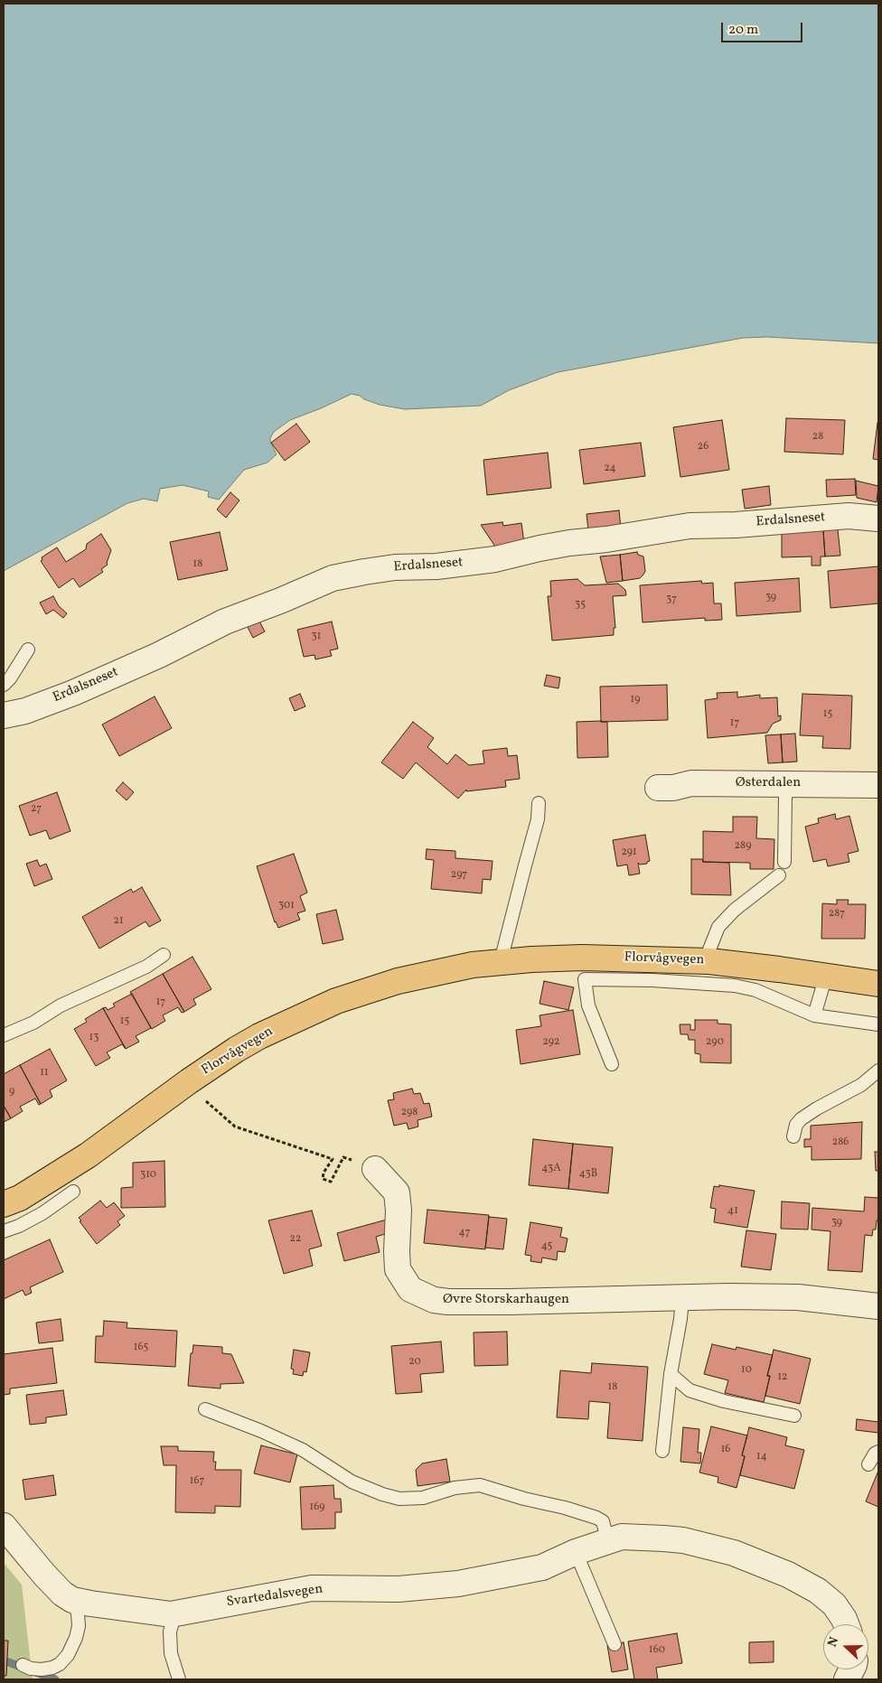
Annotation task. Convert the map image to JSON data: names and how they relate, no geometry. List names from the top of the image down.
{
  "streets": {
    "main road": ["Florvågvegen"],
    "street": [
      "Erdalsneset",
      "Østerdalen",
      "Øvre Storskarhaugen",
      "Svartedalsvegen"
    ]
  },
  "house_numbers": [
    "28",
    "26",
    "24",
    "18",
    "39",
    "37",
    "35",
    "31",
    "19",
    "15",
    "17",
    "27",
    "289",
    "291",
    "297",
    "301",
    "287",
    "21",
    "17",
    "15",
    "13",
    "292",
    "290",
    "11",
    "9",
    "298",
    "286",
    "43A",
    "43B",
    "310",
    "41",
    "39",
    "47",
    "22",
    "45",
    "165",
    "20",
    "10",
    "12",
    "18",
    "16",
    "14",
    "167",
    "169",
    "160"
  ],
  "scale_bar": "20 m",
  "north": "left"
}
